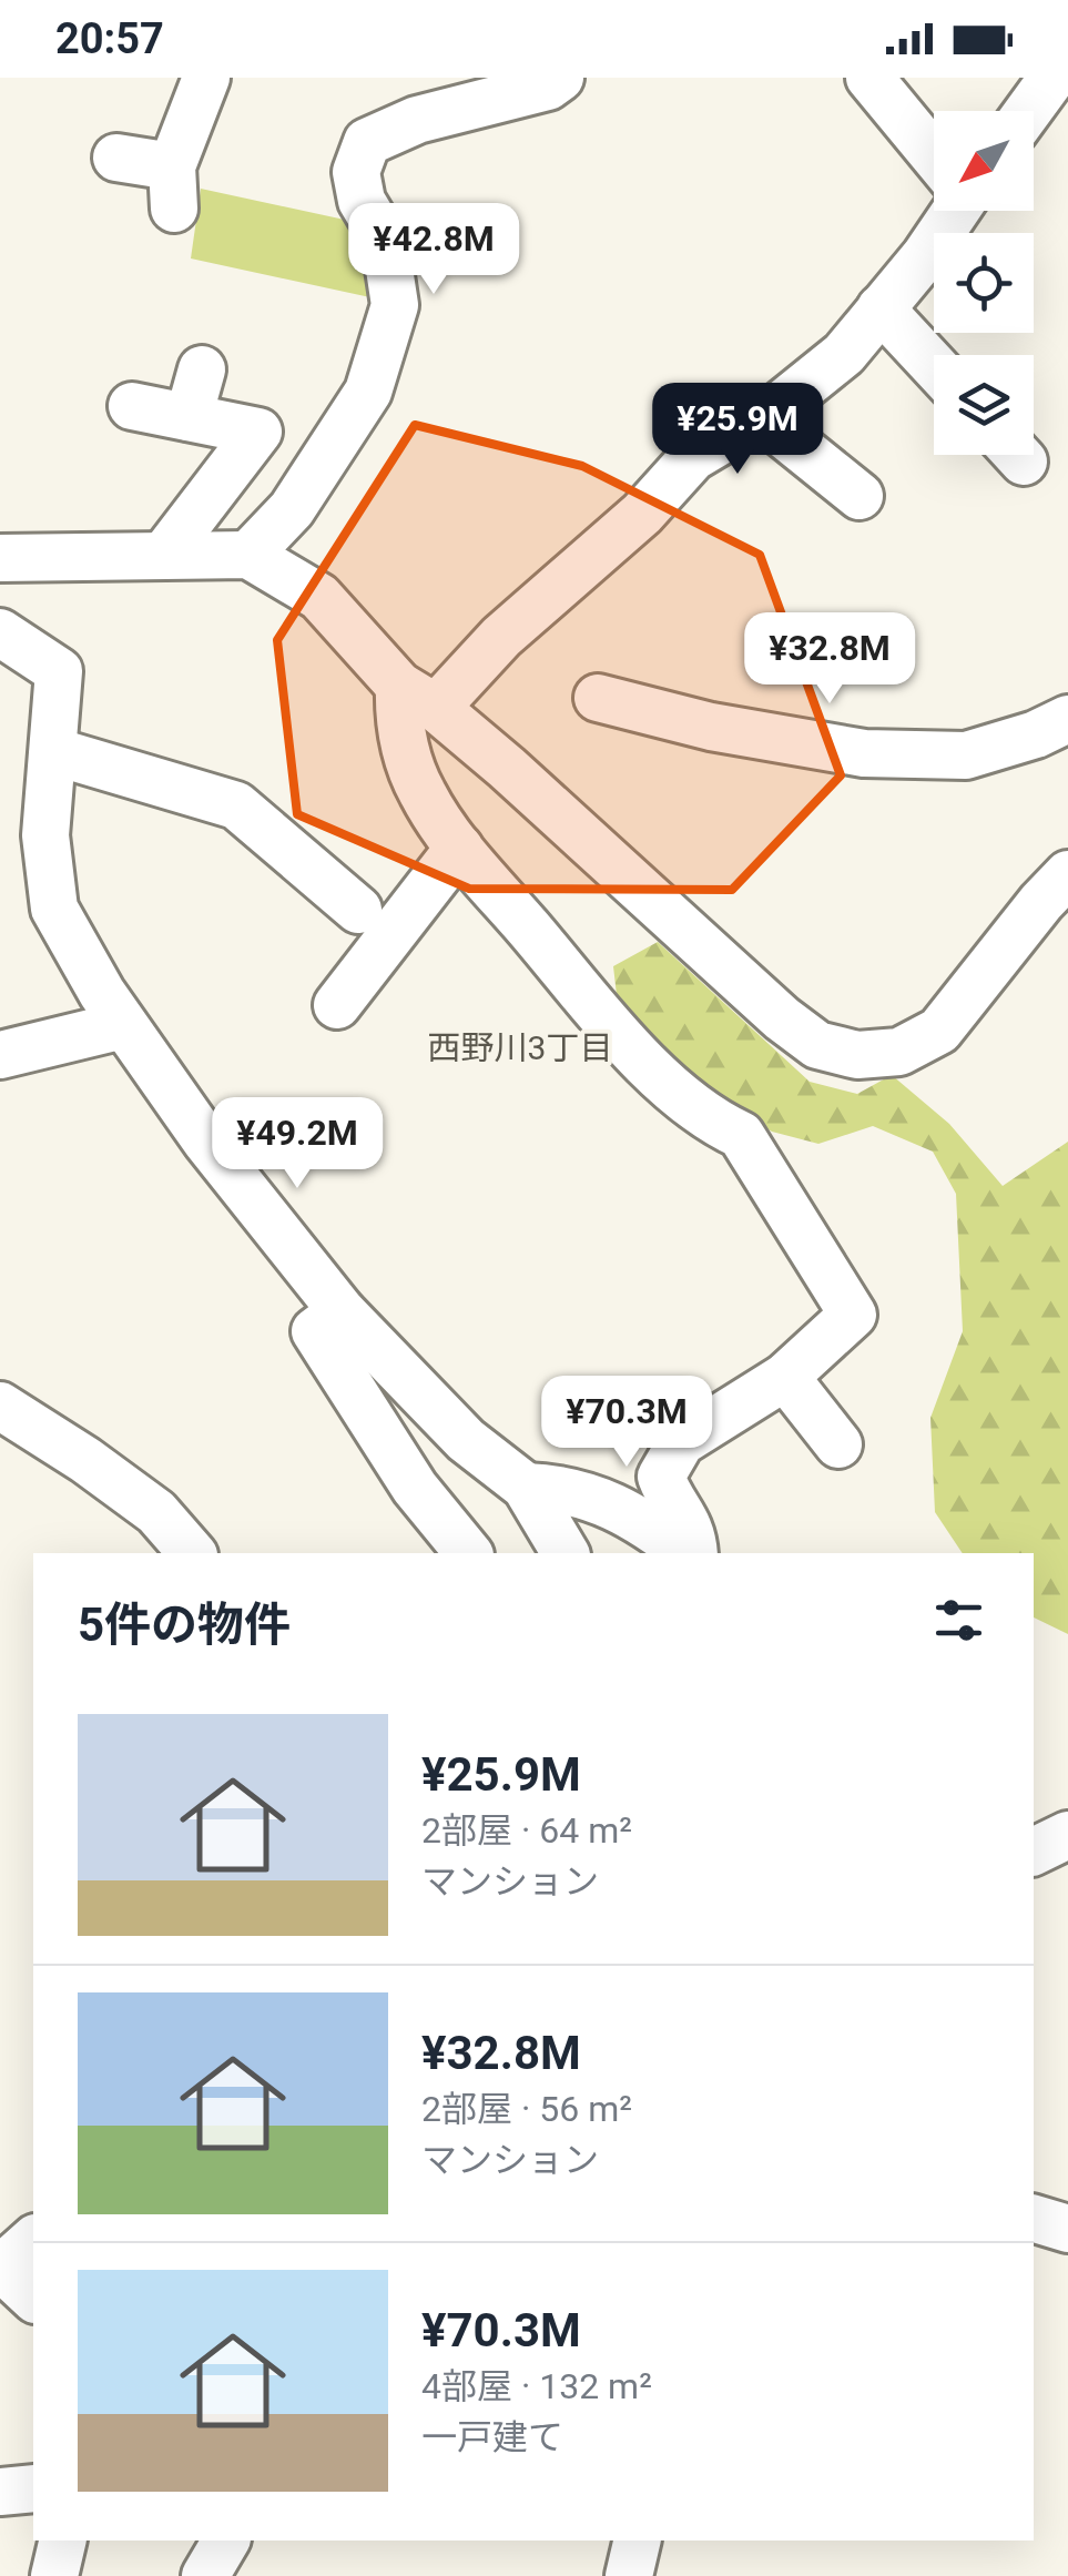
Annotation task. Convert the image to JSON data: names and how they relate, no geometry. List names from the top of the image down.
{
  "districts": ["西野川3丁目"],
  "north": "bottom left",
  "page": {
    "status": "20:57",
    "price": [
      "¥42.8M",
      "¥25.9M",
      "¥32.8M",
      "¥49.2M",
      "¥70.3M"
    ],
    "heading": "5件の物件",
    "list": [
      {
        "name": "¥25.9M",
        "note": "2部屋 · 64 m² · マンション"
      },
      {
        "name": "¥32.8M",
        "note": "2部屋 · 56 m² · マンション"
      },
      {
        "name": "¥70.3M",
        "note": "4部屋 · 132 m² · 一戸建て"
      }
    ]
  }
}
